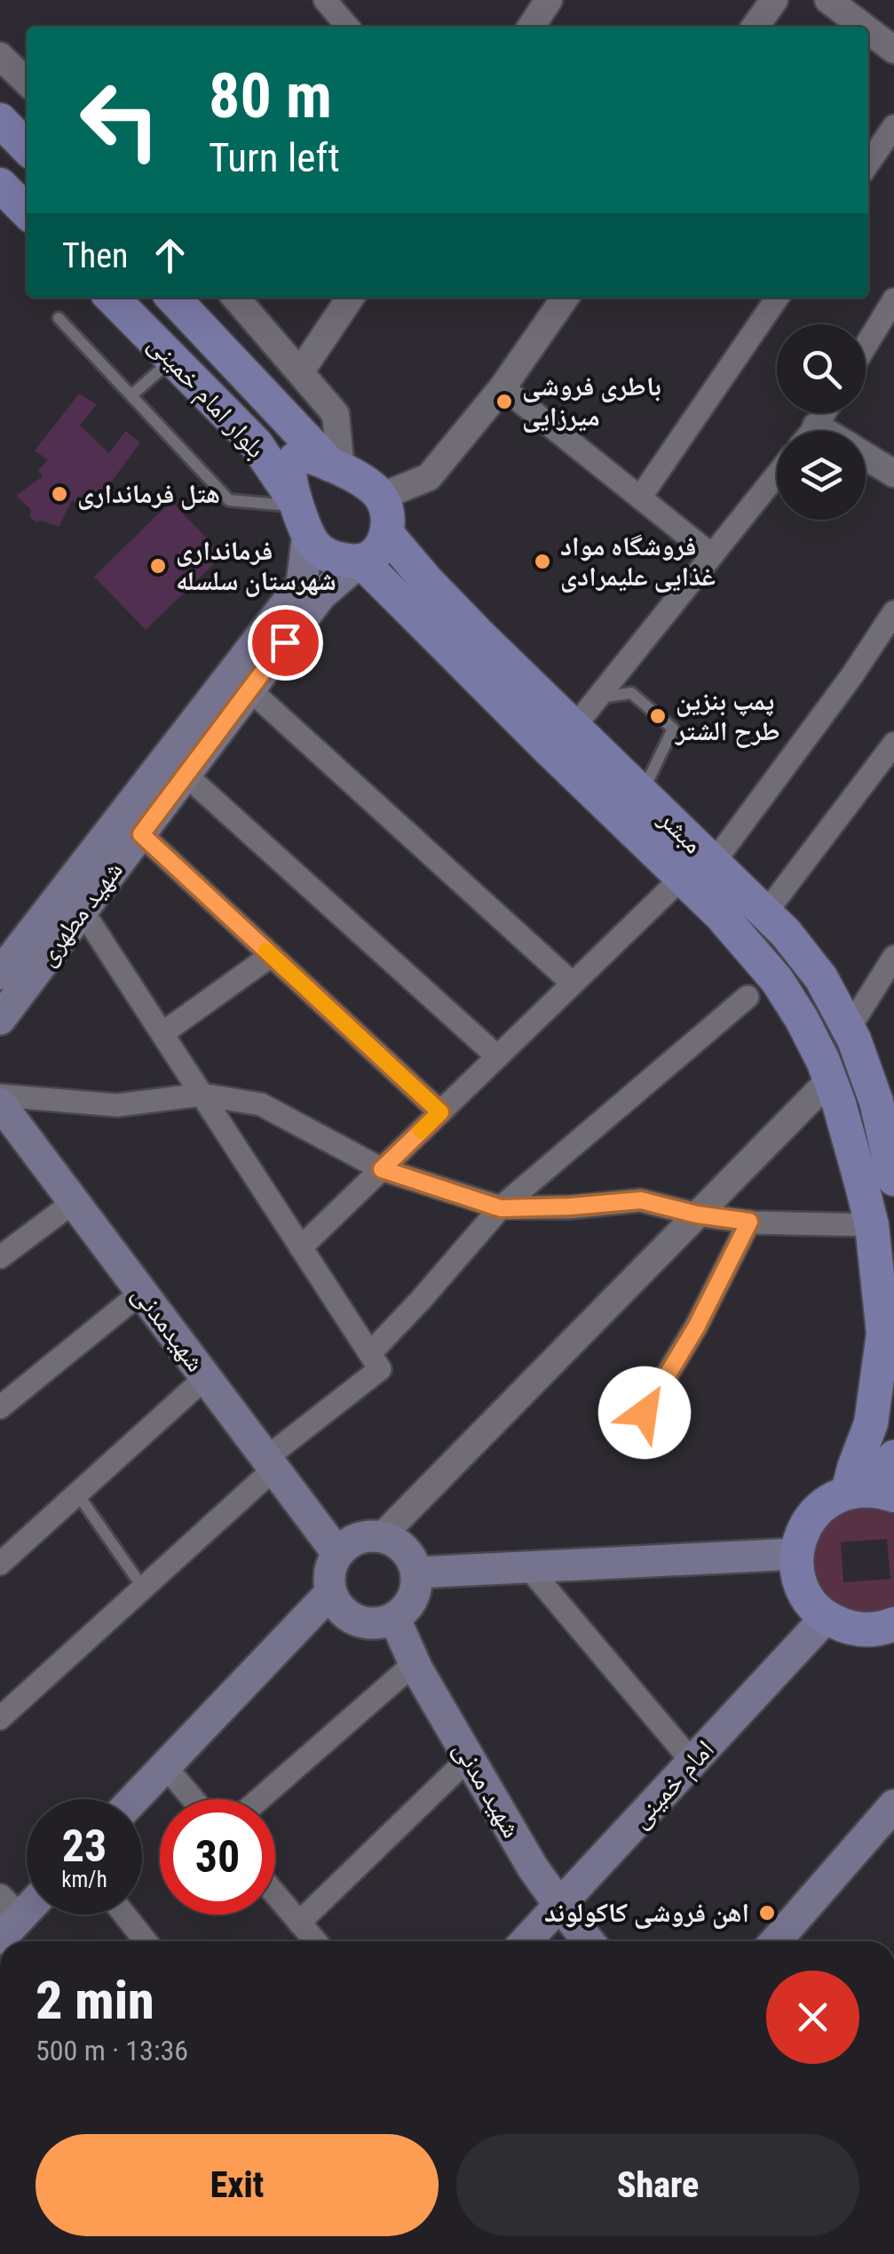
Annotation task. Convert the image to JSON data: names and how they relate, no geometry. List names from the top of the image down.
{
  "streets": {
    "main road": [
      "بلوار امام خمینی",
      "مبشر",
      "شهید مطهری",
      "شهیدمدنی",
      "امام خمینی",
      "شهید مدنی"
    ]
  },
  "crossings": [
    ["بلوار امام خمینی", "مبشر"],
    ["بلوار امام خمینی", "شهید مطهری"],
    ["مبشر", "شهید مطهری"],
    ["شهیدمدنی", "شهید مدنی"],
    ["امام خمینی", "شهید مدنی"]
  ],
  "places": [
    "باطری فروشی میرزایی",
    "هتل فرمانداری",
    "فروشگاه مواد غذایی علیمرادی",
    "فرمانداری شهرستان سلسله",
    "پمپ بنزین طرح الشتر",
    "اهن فروشی کاکولوند"
  ],
  "page": {
    "turn": ["80 m", "Turn left"],
    "then": "Then",
    "speed": "23 km/h",
    "limit": "30",
    "heading": ["2 min", "500 m · 13:36"],
    "buttons": ["Exit", "Share"]
  }
}
